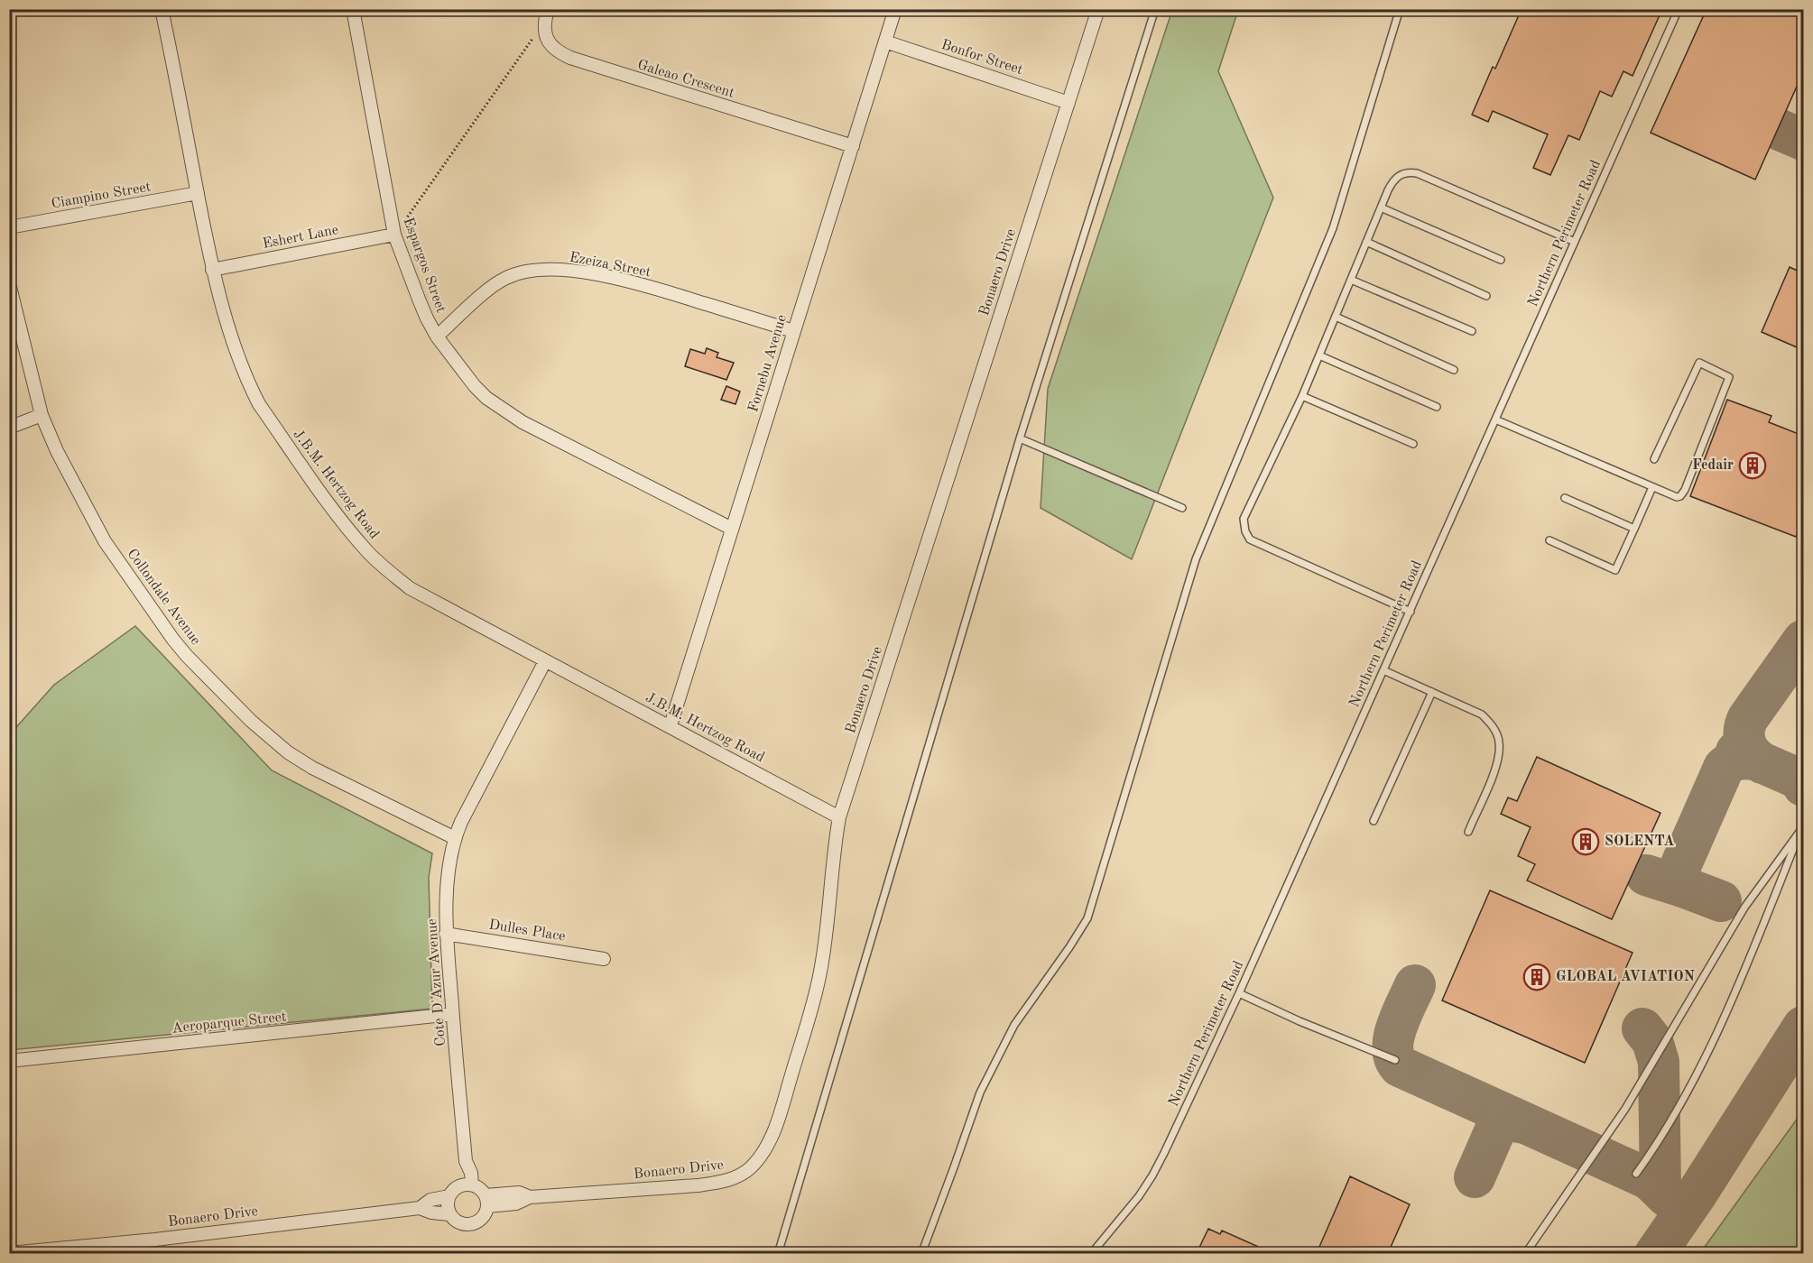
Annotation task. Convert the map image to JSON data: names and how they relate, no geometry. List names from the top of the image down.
{
  "streets": {
    "street": [
      "Bonfor Street",
      "Galeao Crescent",
      "Ciampino Street",
      "Eshert Lane",
      "Espargos Street",
      "Ezeiza Street",
      "Bonaero Drive",
      "Fornebu Avenue",
      "J.B.M. Hertzog Road",
      "Collondale Avenue",
      "Dulles Place",
      "Cote D'Azur Avenue",
      "Aeroparque Street"
    ],
    "lane": ["Northern Perimeter Road"]
  },
  "crossings": [
    ["Bonfor Street", "Bonaero Drive"],
    ["Bonfor Street", "Fornebu Avenue"],
    ["Galeao Crescent", "Fornebu Avenue"],
    ["Ciampino Street", "J.B.M. Hertzog Road"],
    ["Eshert Lane", "Espargos Street"],
    ["Eshert Lane", "J.B.M. Hertzog Road"],
    ["Espargos Street", "Ezeiza Street"],
    ["Espargos Street", "Fornebu Avenue"],
    ["Ezeiza Street", "Fornebu Avenue"],
    ["Bonaero Drive", "J.B.M. Hertzog Road"],
    ["Bonaero Drive", "Cote D'Azur Avenue"],
    ["Fornebu Avenue", "J.B.M. Hertzog Road"],
    ["J.B.M. Hertzog Road", "Cote D'Azur Avenue"],
    ["Collondale Avenue", "Cote D'Azur Avenue"],
    ["Dulles Place", "Cote D'Azur Avenue"],
    ["Cote D'Azur Avenue", "Aeroparque Street"]
  ],
  "places": {
    "building": ["Fedair", "SOLENTA", "GLOBAL AVIATION"]
  }
}
